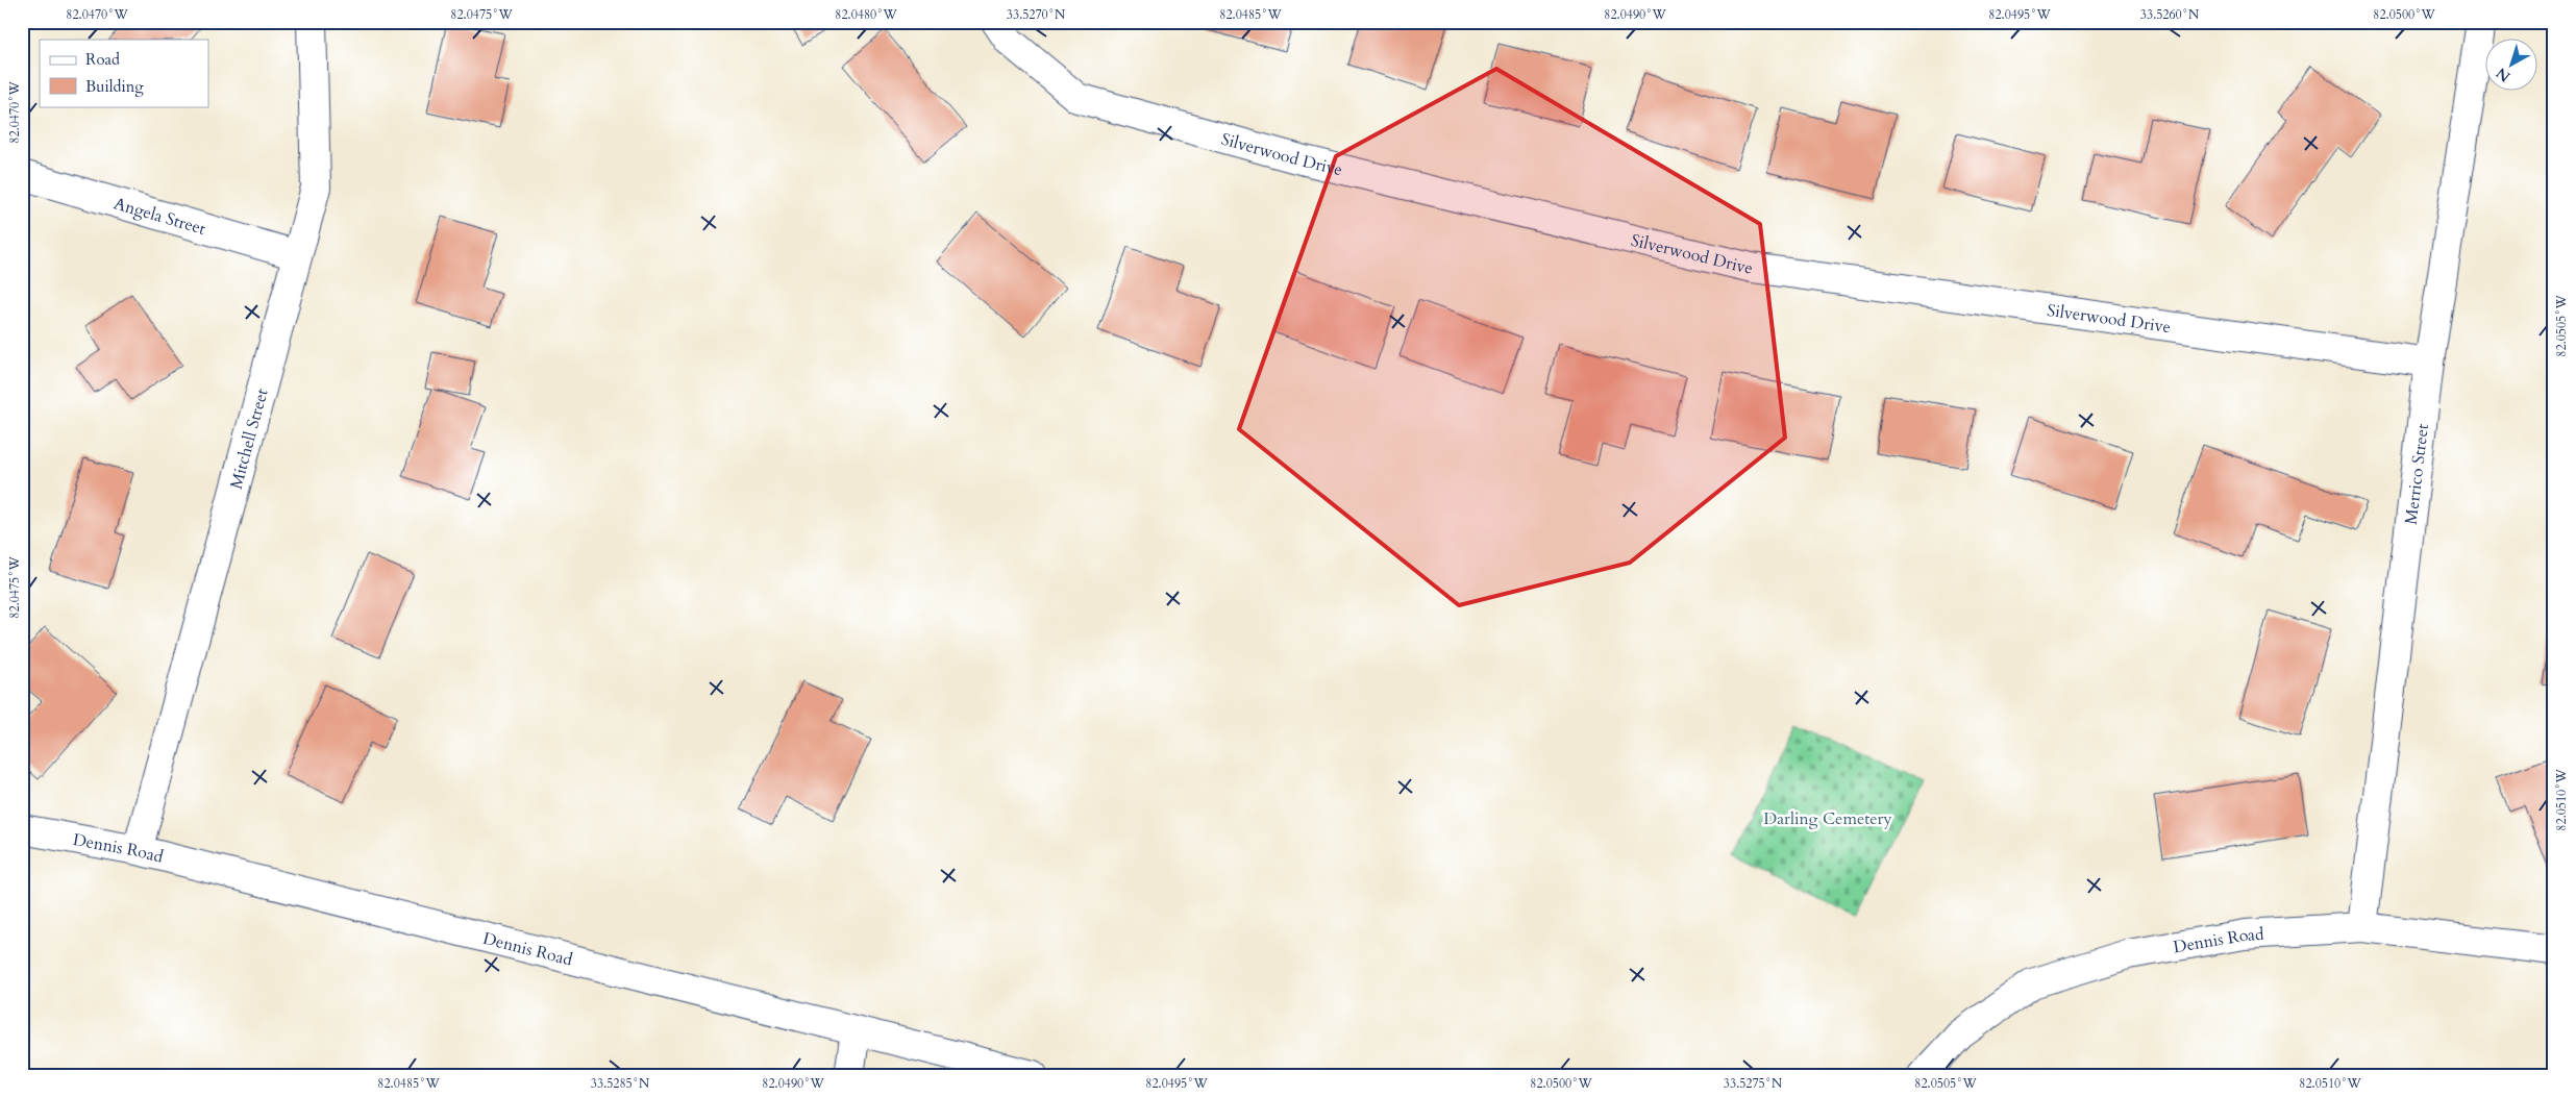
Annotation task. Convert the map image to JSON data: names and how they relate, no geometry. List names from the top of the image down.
{
  "streets": {
    "street": [
      "Silverwood Drive",
      "Angela Street",
      "Mitchell Street",
      "Merrico Street",
      "Dennis Road"
    ]
  },
  "crossings": [
    ["Silverwood Drive", "Merrico Street"],
    ["Angela Street", "Mitchell Street"],
    ["Mitchell Street", "Dennis Road"],
    ["Merrico Street", "Dennis Road"]
  ],
  "parks": ["Darling Cemetery"],
  "legend": ["Road", "Building"],
  "north": "bottom left",
  "coordinates": [
    "82.0470°W",
    "82.0475°W",
    "82.0480°W",
    "33.5270°N",
    "82.0485°W",
    "82.0490°W",
    "82.0495°W",
    "33.5260°N",
    "82.0500°W",
    "82.0505°W",
    "82.0510°W",
    "33.5285°N",
    "33.5275°N"
  ]
}
